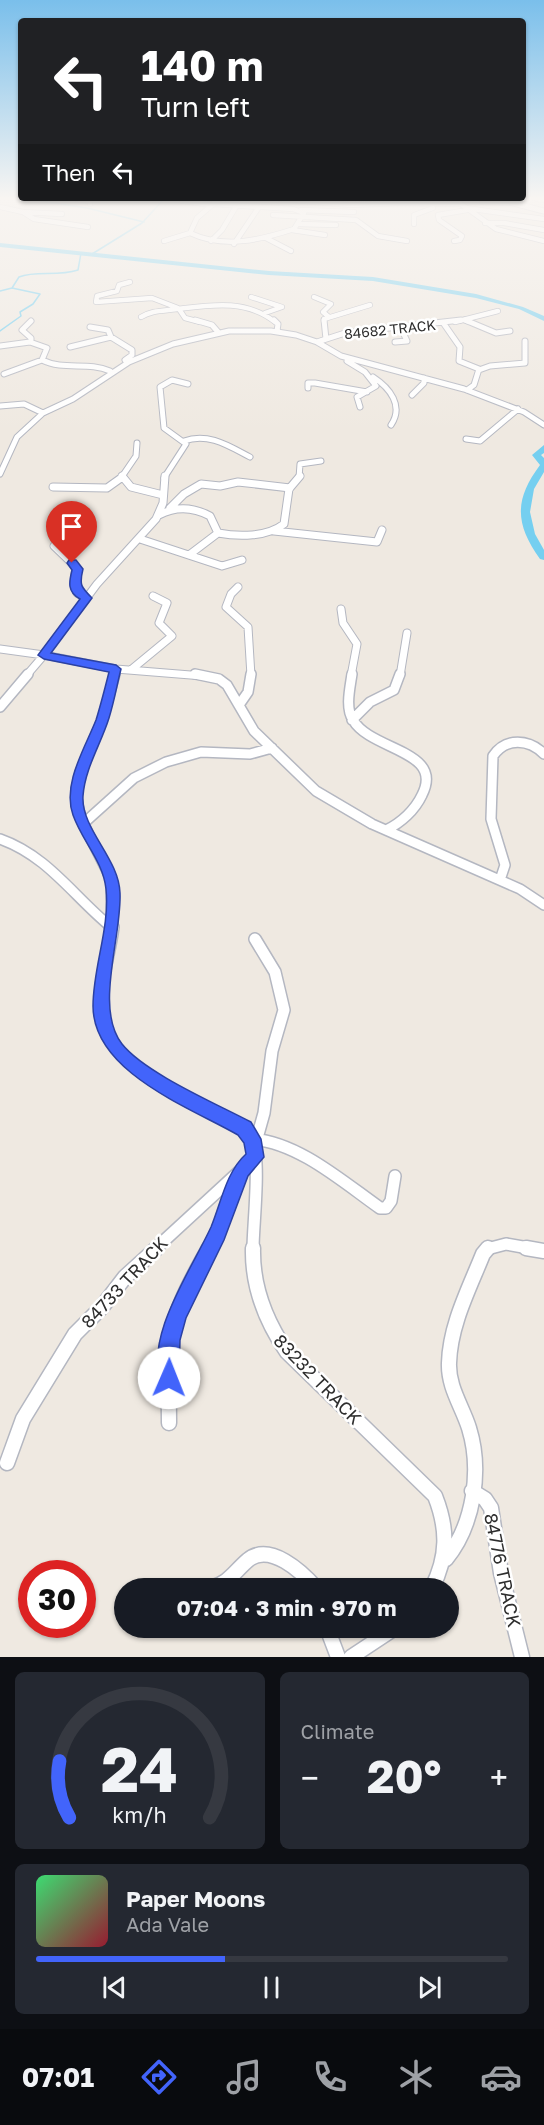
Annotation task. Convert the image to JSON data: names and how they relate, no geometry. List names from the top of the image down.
{
  "streets": {
    "street": [
      "84682 TRACK",
      "84733 TRACK",
      "83232 TRACK",
      "84776 TRACK"
    ]
  },
  "crossings": [
    ["84733 TRACK", "83232 TRACK"]
  ],
  "page": {
    "turn": ["140 m", "Turn left"],
    "then": "Then",
    "limit": "30",
    "trip": "07:04 · 3 min · 970 m",
    "tile": "Climate",
    "heat": ["−", "20°", "+"],
    "song": ["Paper Moons", "Ada Vale"],
    "tabs": "07:01",
    "gauge": ["24", "km/h"]
  }
}
